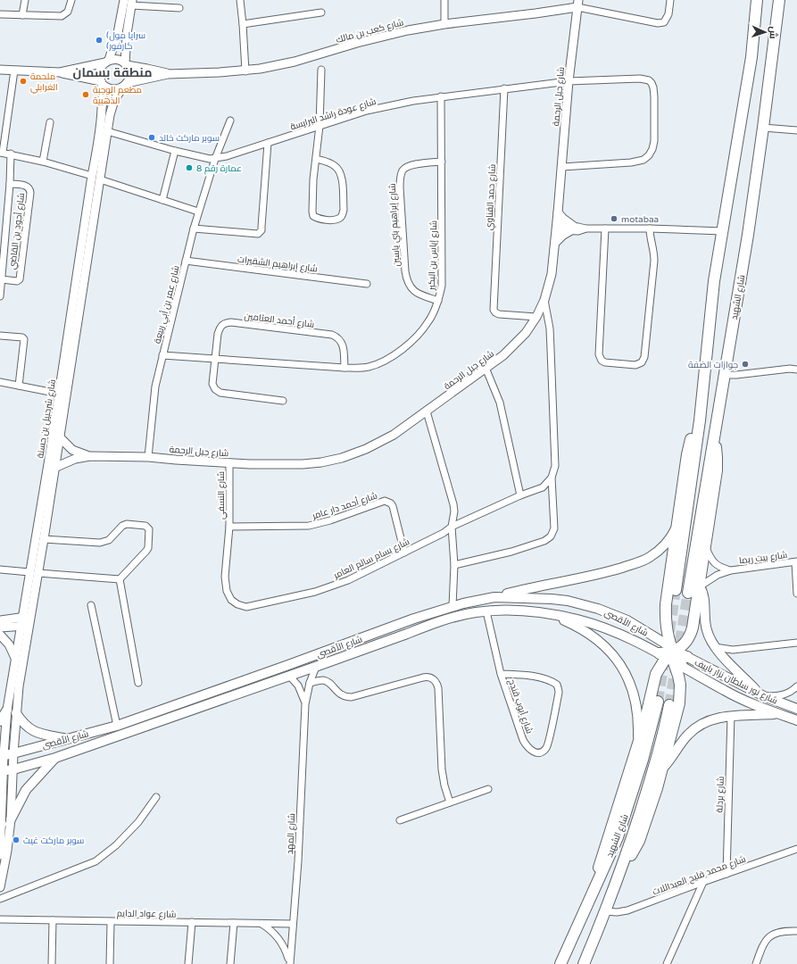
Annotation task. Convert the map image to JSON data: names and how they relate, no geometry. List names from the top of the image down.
{
  "streets": {
    "highway": ["شارع الشهيد"],
    "main road": ["شارع الأقصى", "شارع نور سلطان نزار باييف"],
    "street": [
      "شارع كعب بن مالك",
      "شارع جبل الرحمة",
      "شارع عودة راشد البرايسة",
      "شارع حمد القناوي",
      "شارع إبراهيم بني ياسين",
      "شارع أجود بن القاضي",
      "شارع إياس بن البكير",
      "شارع إبراهيم الشقيرات",
      "شارع عمر بن أبي ربيعة",
      "شارع أحمد العثامين",
      "شارع شرحبيل بن حسنة",
      "شارع النسفي",
      "شارع أحمد دار عامر",
      "شارع بيت ريما",
      "شارع بسام سالم العامر",
      "شارع أيوب قندح",
      "شارع بردلة",
      "شارع المهد",
      "شارع محمد فليح العبداللات",
      "شارع عواد الدايم"
    ]
  },
  "crossings": [
    ["شارع كعب بن مالك", "شارع جبل الرحمة"],
    ["شارع كعب بن مالك", "شارع شرحبيل بن حسنة"],
    ["شارع جبل الرحمة", "شارع عودة راشد البرايسة"],
    ["شارع جبل الرحمة", "شارع حمد القناوي"],
    ["شارع جبل الرحمة", "شارع عمر بن أبي ربيعة"],
    ["شارع جبل الرحمة", "شارع شرحبيل بن حسنة"],
    ["شارع جبل الرحمة", "شارع النسفي"],
    ["شارع عودة راشد البرايسة", "شارع حمد القناوي"],
    ["شارع عودة راشد البرايسة", "شارع إياس بن البكير"],
    ["شارع عودة راشد البرايسة", "شارع عمر بن أبي ربيعة"],
    ["شارع عودة راشد البرايسة", "شارع شرحبيل بن حسنة"],
    ["شارع إبراهيم بني ياسين", "شارع إياس بن البكير"],
    ["شارع إياس بن البكير", "شارع عمر بن أبي ربيعة"],
    ["شارع إياس بن البكير", "شارع أحمد العثامين"],
    ["شارع إبراهيم الشقيرات", "شارع عمر بن أبي ربيعة"],
    ["شارع الشهيد", "شارع محمد فليح العبداللات"],
    ["شارع شرحبيل بن حسنة", "شارع الأقصى"],
    ["شارع النسفي", "شارع أحمد دار عامر"],
    ["شارع النسفي", "شارع بسام سالم العامر"],
    ["شارع أحمد دار عامر", "شارع بسام سالم العامر"],
    ["شارع الأقصى", "شارع نور سلطان نزار باييف"],
    ["شارع الأقصى", "شارع أيوب قندح"],
    ["شارع الأقصى", "شارع المهد"],
    ["شارع بردلة", "شارع محمد فليح العبداللات"],
    ["شارع المهد", "شارع عواد الدايم"]
  ],
  "districts": ["منطقة بسمان"],
  "places": [
    "(سرايا مول (كارفور",
    "ملحمة الغرابلي",
    "مطعم الوجبة الذهبية",
    "سوبر ماركت خالد",
    "عمارة رقم 8",
    "motabaa",
    "جوازات الضفة",
    "سوبر ماركت غيث"
  ],
  "north": "right"
}
